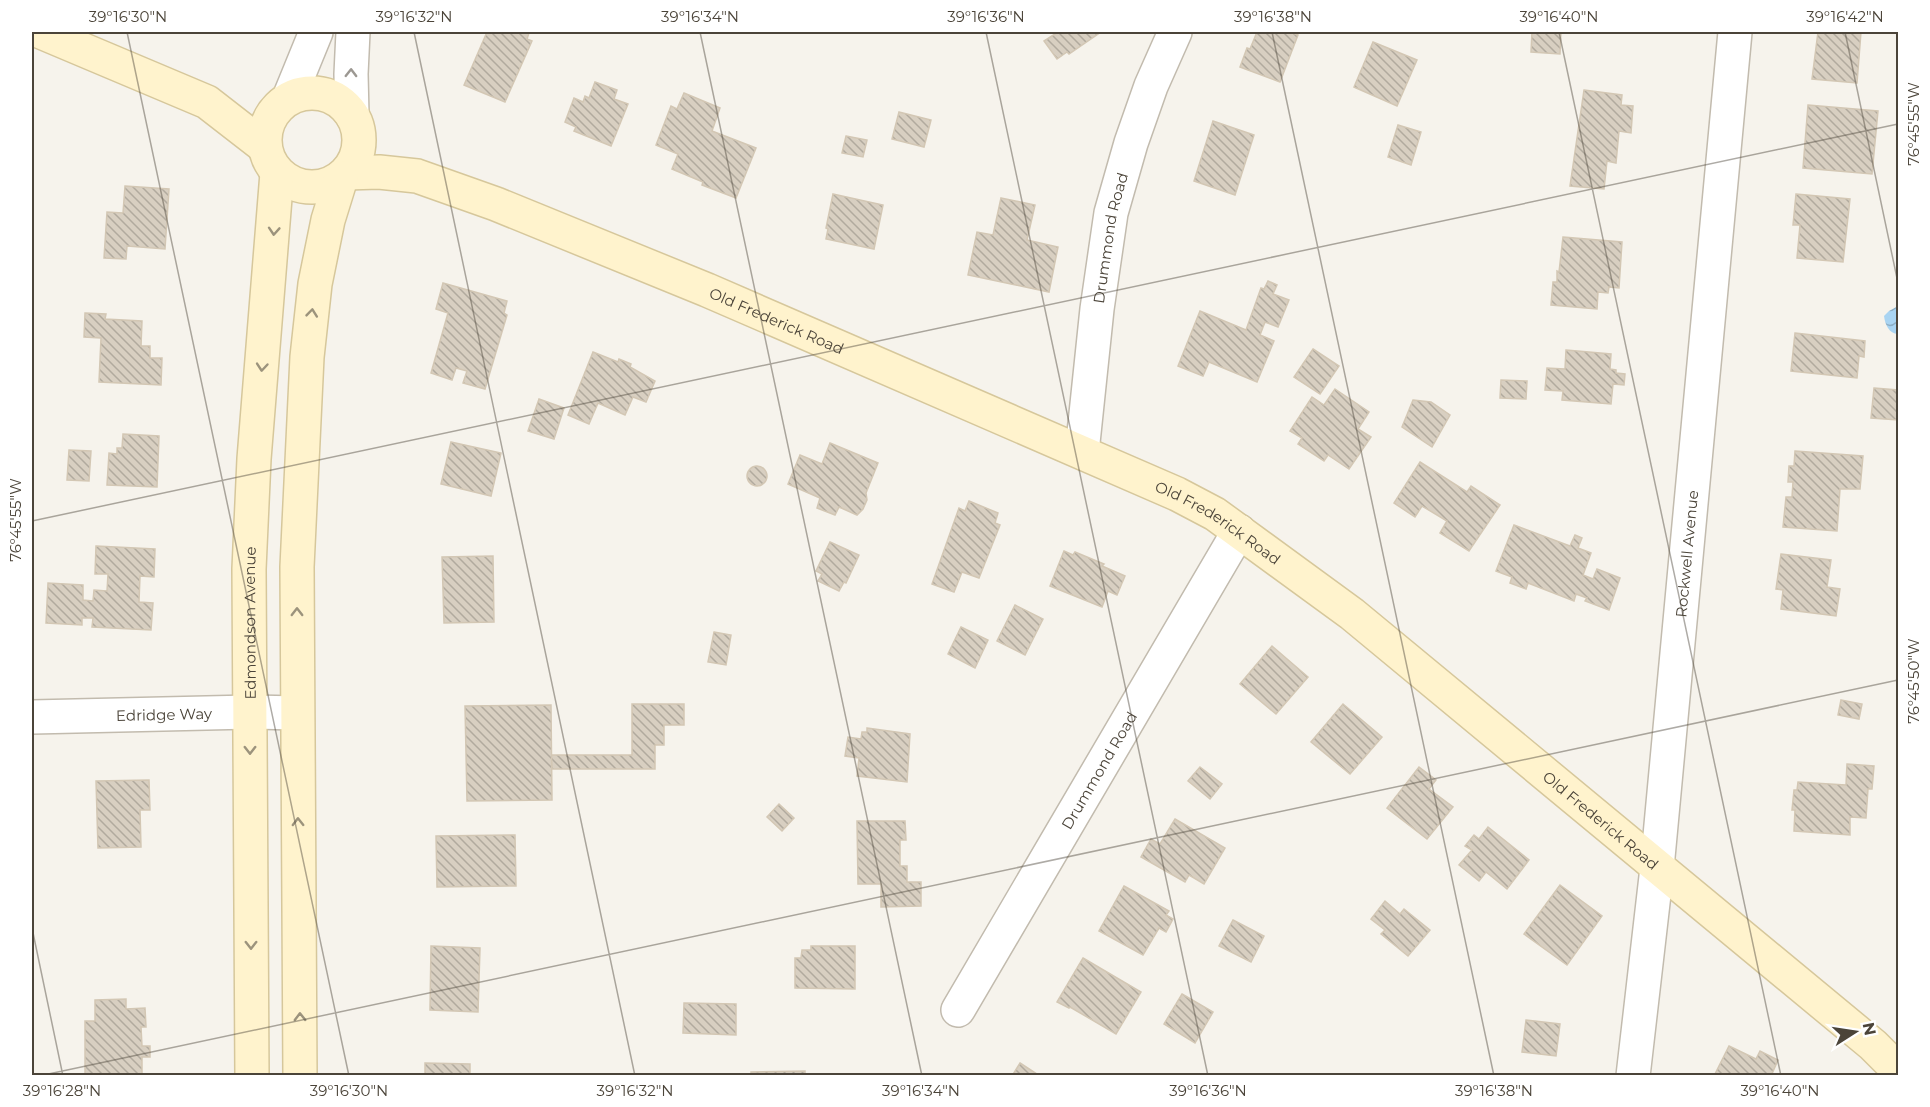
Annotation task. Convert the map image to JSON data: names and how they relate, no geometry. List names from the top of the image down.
{
  "streets": {
    "street": [
      "Drummond Road",
      "Old Frederick Road",
      "Rockwell Avenue",
      "Edmondson Avenue",
      "Edridge Way"
    ]
  },
  "crossings": [
    ["Drummond Road", "Old Frederick Road"],
    ["Old Frederick Road", "Rockwell Avenue"],
    ["Old Frederick Road", "Edmondson Avenue"],
    ["Edmondson Avenue", "Edridge Way"]
  ],
  "north": "right",
  "coordinates": [
    "39°16'30\"N",
    "39°16'32\"N",
    "39°16'34\"N",
    "39°16'36\"N",
    "39°16'38\"N",
    "39°16'40\"N",
    "39°16'42\"N",
    "76°45'55\"W",
    "76°45'50\"W",
    "39°16'28\"N"
  ]
}
